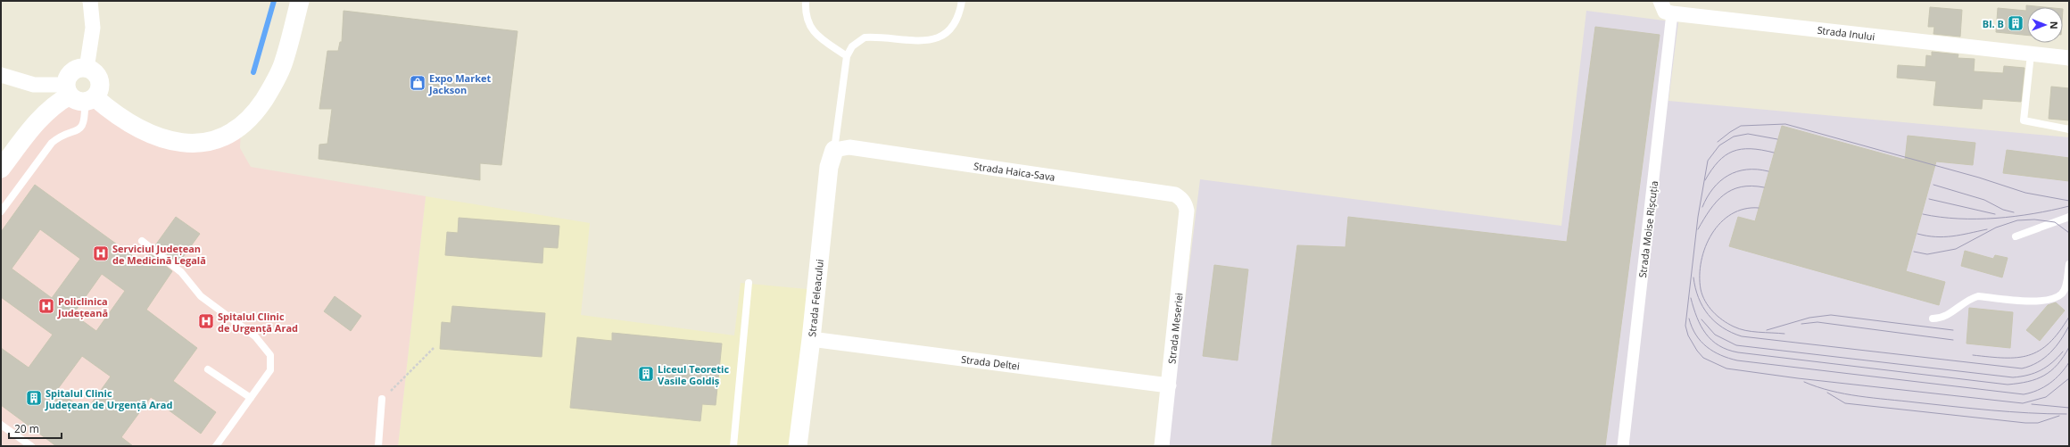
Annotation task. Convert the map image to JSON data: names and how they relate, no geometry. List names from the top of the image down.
{
  "streets": {
    "street": [
      "Strada Inului",
      "Strada Haica-Sava",
      "Strada Moise Rișcuția",
      "Strada Feleacului",
      "Strada Meseriei",
      "Strada Deltei"
    ]
  },
  "crossings": [
    ["Strada Inului", "Strada Moise Rișcuția"],
    ["Strada Haica-Sava", "Strada Feleacului"],
    ["Strada Haica-Sava", "Strada Meseriei"],
    ["Strada Feleacului", "Strada Deltei"],
    ["Strada Meseriei", "Strada Deltei"]
  ],
  "places": {
    "building": ["Bl. B", "Liceul Teoretic Vasile Goldiș", "Spitalul Clinic Județean de Urgență Arad"],
    "shop": ["Expo Market Jackson"],
    "hospital": ["Serviciul Județean de Medicină Legală", "Policlinica Județeană", "Spitalul Clinic de Urgență Arad"]
  },
  "scale_bar": "20 m",
  "north": "right"
}
